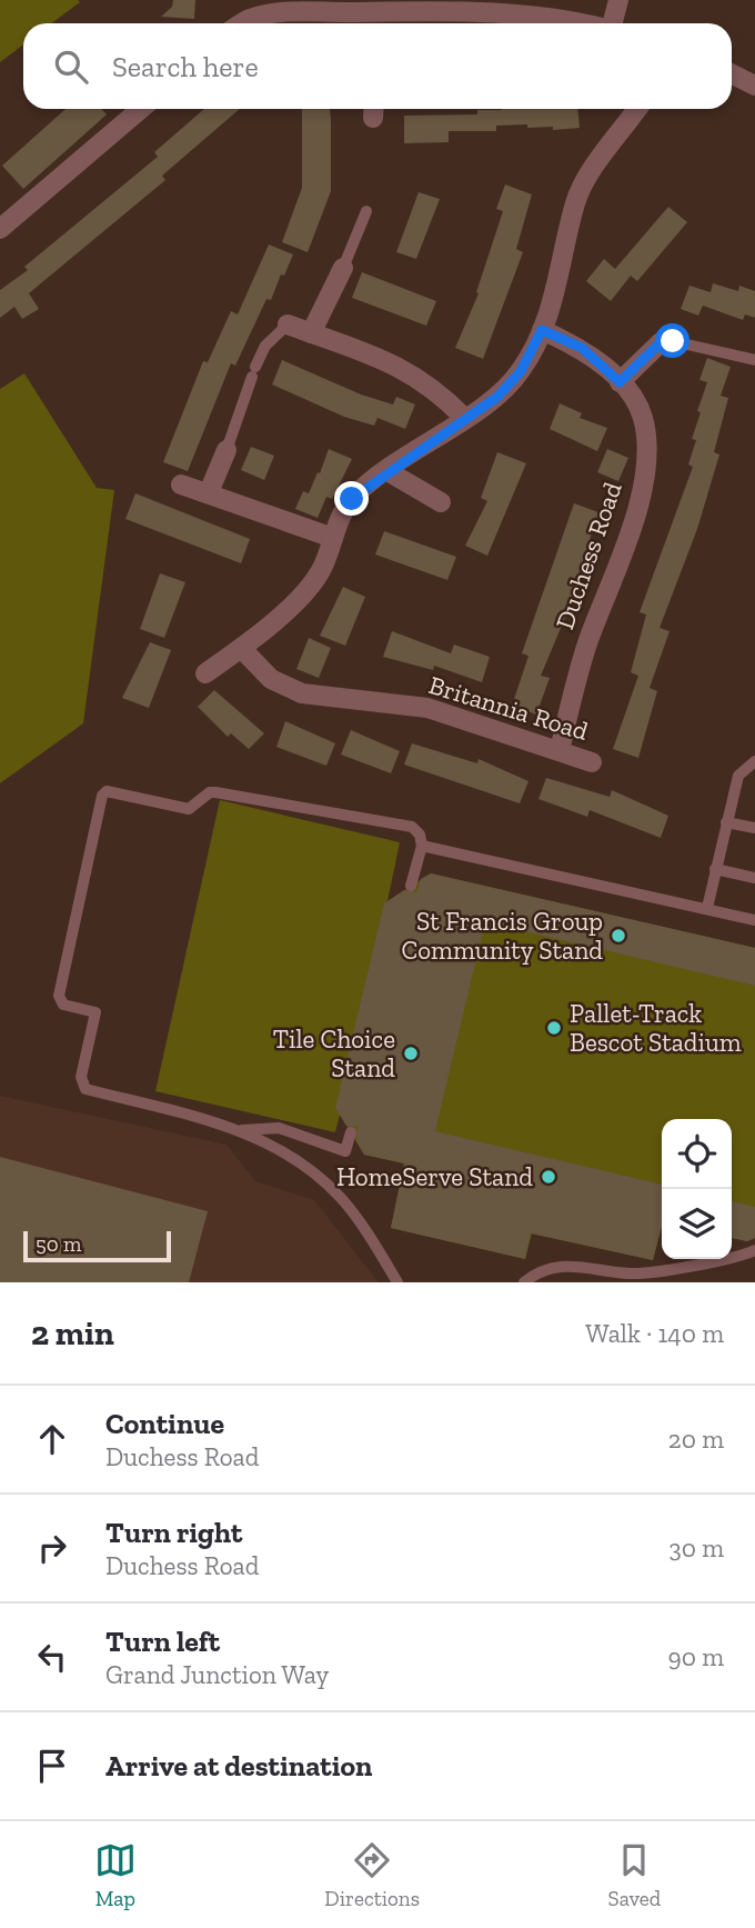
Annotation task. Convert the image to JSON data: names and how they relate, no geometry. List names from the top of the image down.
{
  "streets": {
    "street": ["Duchess Road", "Britannia Road"]
  },
  "crossings": [
    ["Duchess Road", "Britannia Road"]
  ],
  "places": [
    "St Francis Group Community Stand",
    "Pallet-Track Bescot Stadium",
    "Tile Choice Stand",
    "HomeServe Stand"
  ],
  "scale_bar": "50 m",
  "page": {
    "search": "Search here",
    "scale": "50 m",
    "heading": ["2 min", "Walk · 140 m"],
    "list": [
      ["Continue", "Duchess Road", "20 m"],
      ["Turn right", "Duchess Road", "30 m"],
      ["Turn left", "Grand Junction Way", "90 m"],
      "Arrive at destination"
    ],
    "nav": ["Map", "Directions", "Saved"]
  }
}
